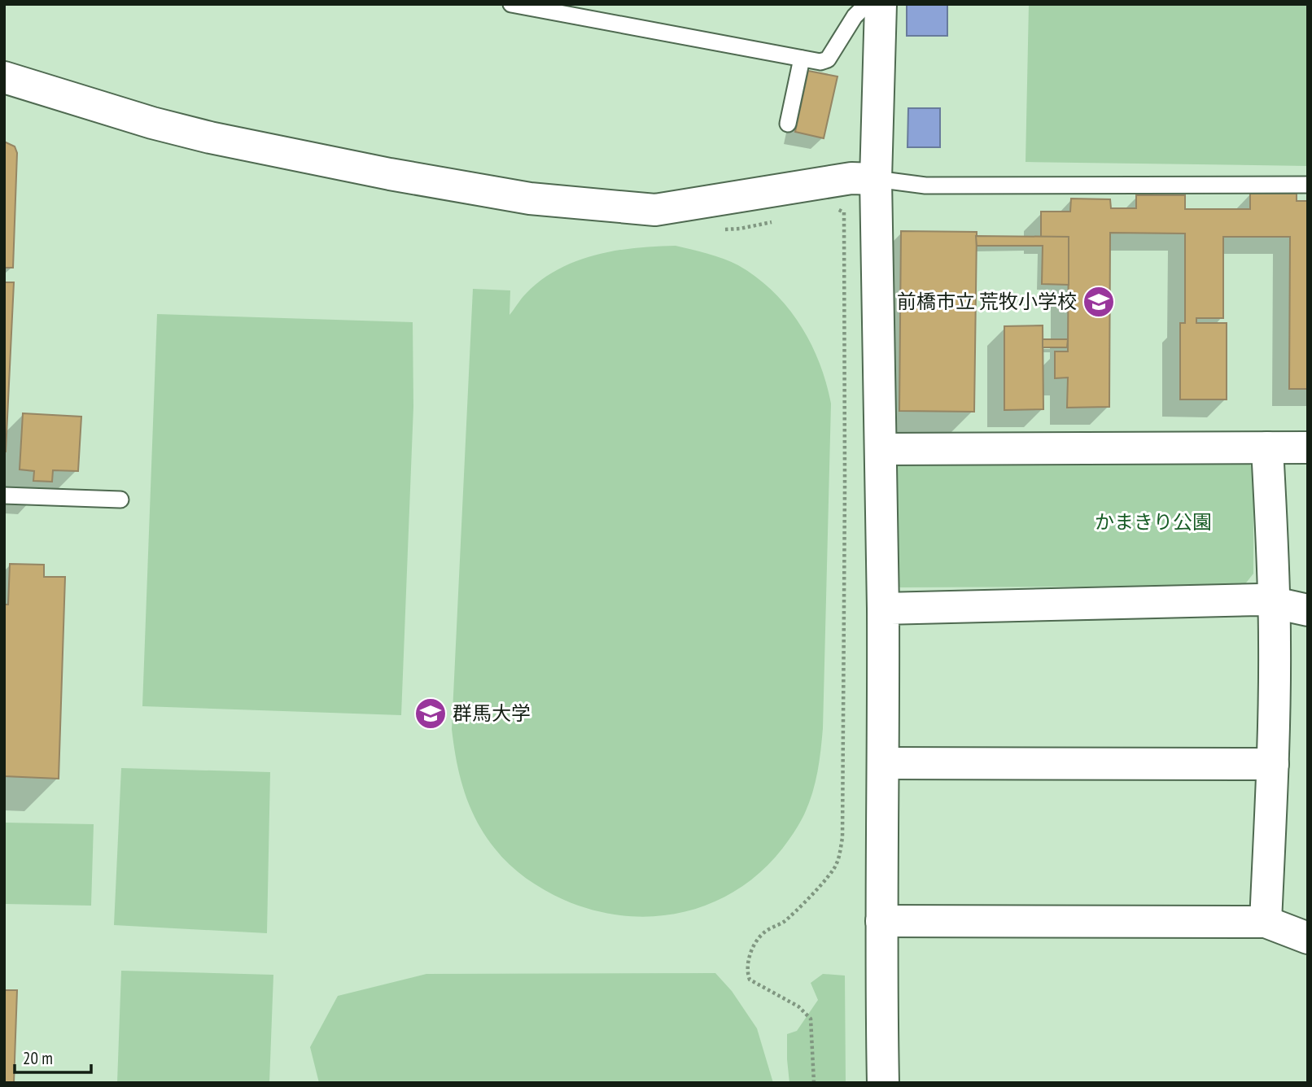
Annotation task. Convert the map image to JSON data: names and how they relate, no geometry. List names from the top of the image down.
{
  "parks": ["かまきり公園"],
  "places": {
    "school or university": ["前橋市立 荒牧小学校", "群馬大学"]
  },
  "scale_bar": "20 m"
}
